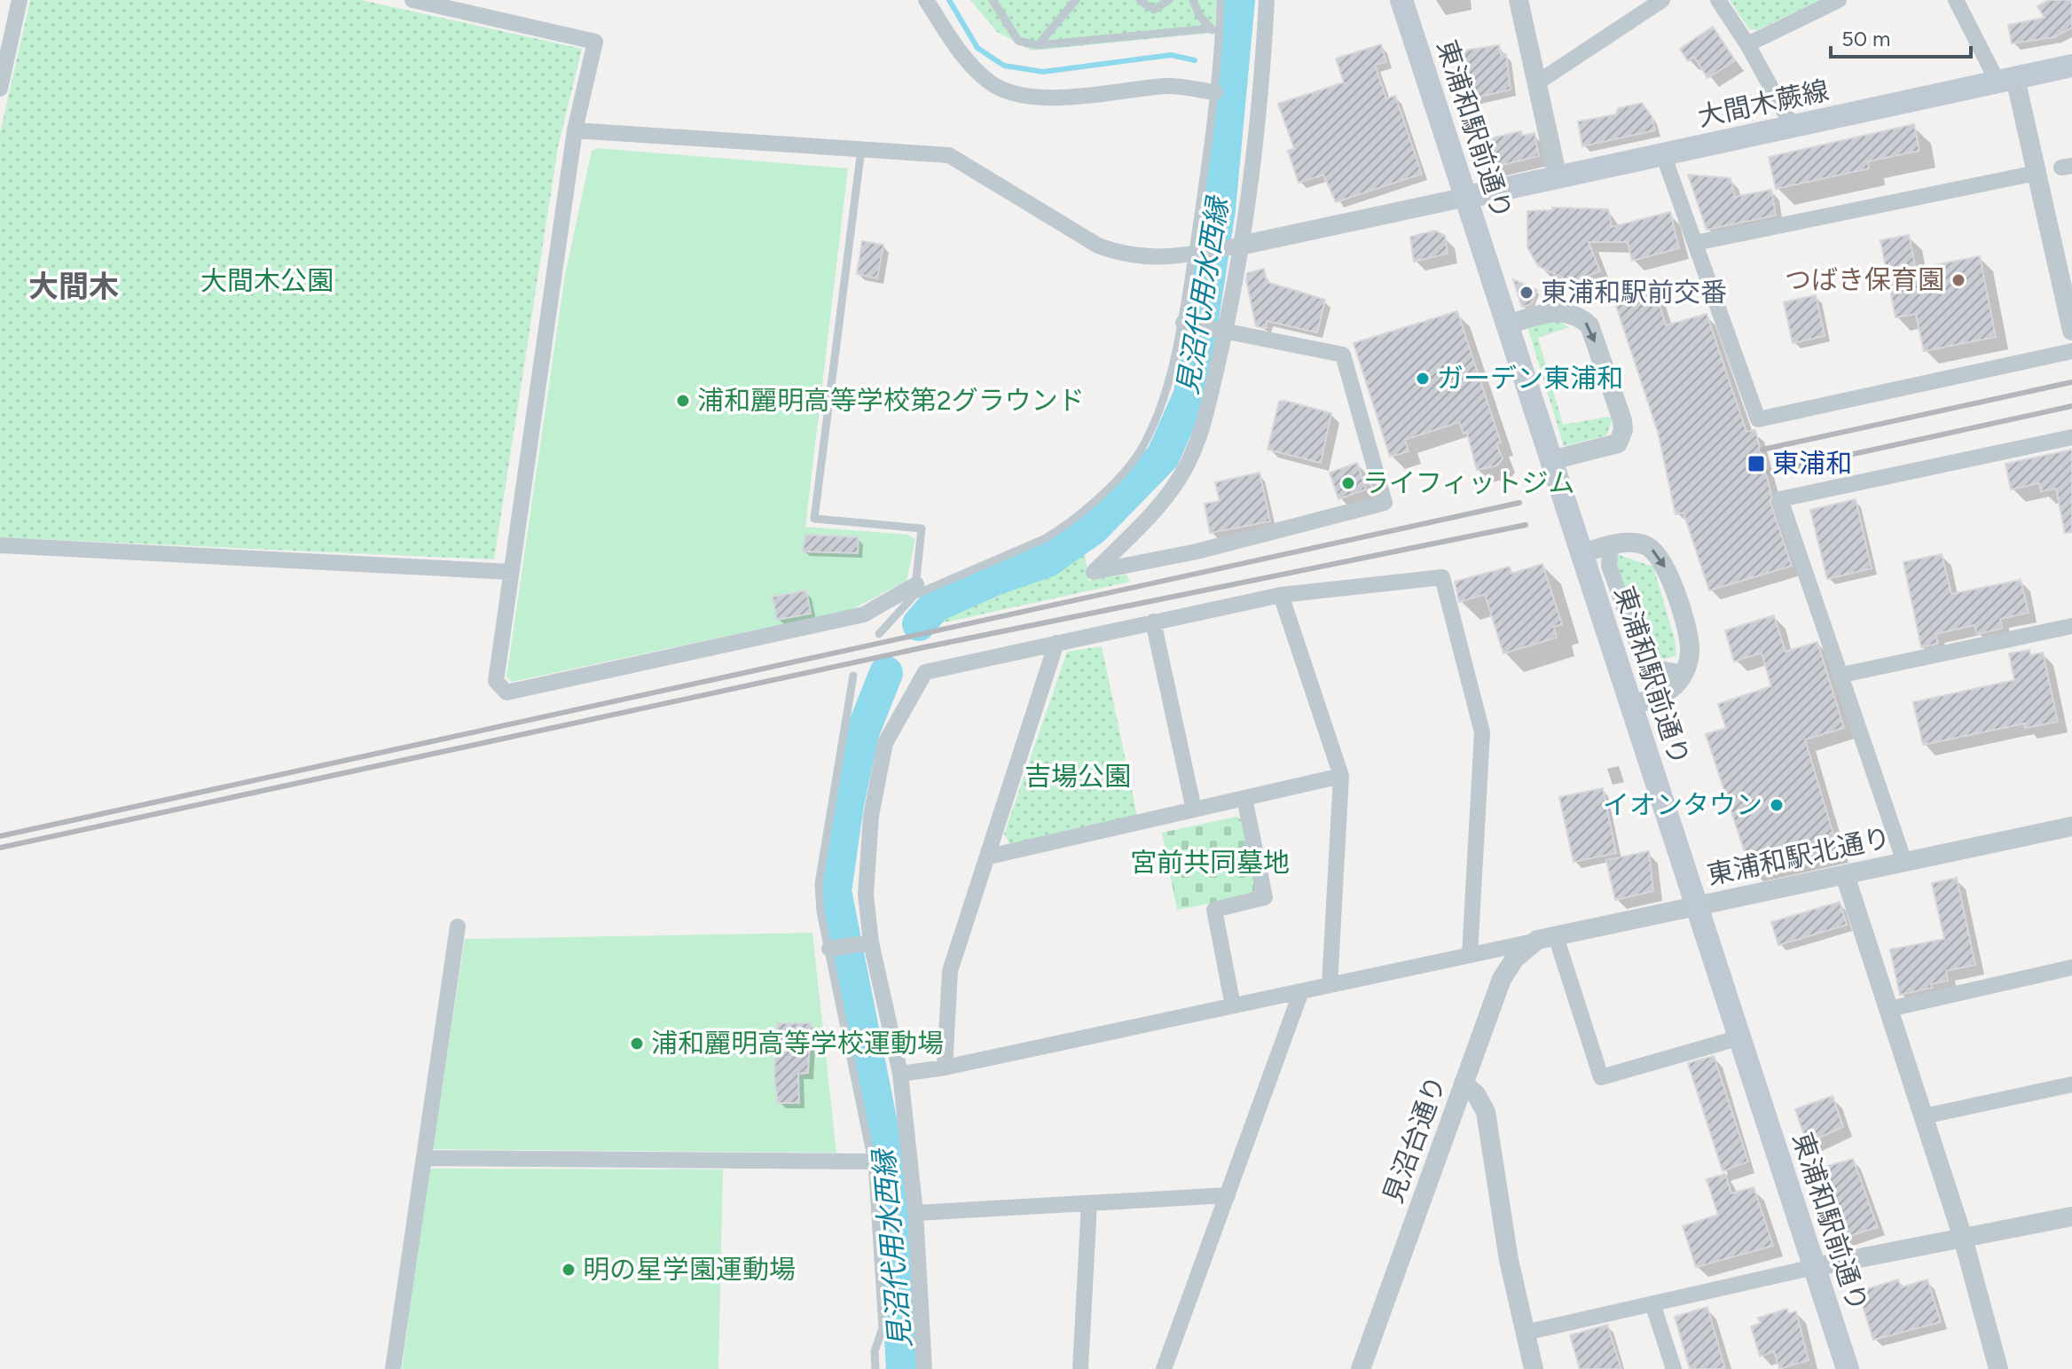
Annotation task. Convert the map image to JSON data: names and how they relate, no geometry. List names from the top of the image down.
{
  "streets": {
    "main road": ["大間木蕨線", "東浦和駅前通り"],
    "street": ["東浦和駅北通り", "見沼台通り"]
  },
  "crossings": [
    ["大間木蕨線", "東浦和駅前通り"],
    ["東浦和駅前通り", "東浦和駅北通り"],
    ["東浦和駅北通り", "見沼台通り"]
  ],
  "districts": ["大間木"],
  "water": ["見沼代用水西縁"],
  "parks": ["大間木公園", "吉場公園", "宮前共同墓地"],
  "places": {
    "other": [
      "つばき保育園",
      "東浦和駅前交番",
      "ガーデン東浦和",
      "浦和麗明高等学校第2グラウンド",
      "ライフィットジム",
      "イオンタウン",
      "浦和麗明高等学校運動場",
      "明の星学園運動場"
    ],
    "transit": ["東浦和"]
  },
  "scale_bar": "50 m"
}
